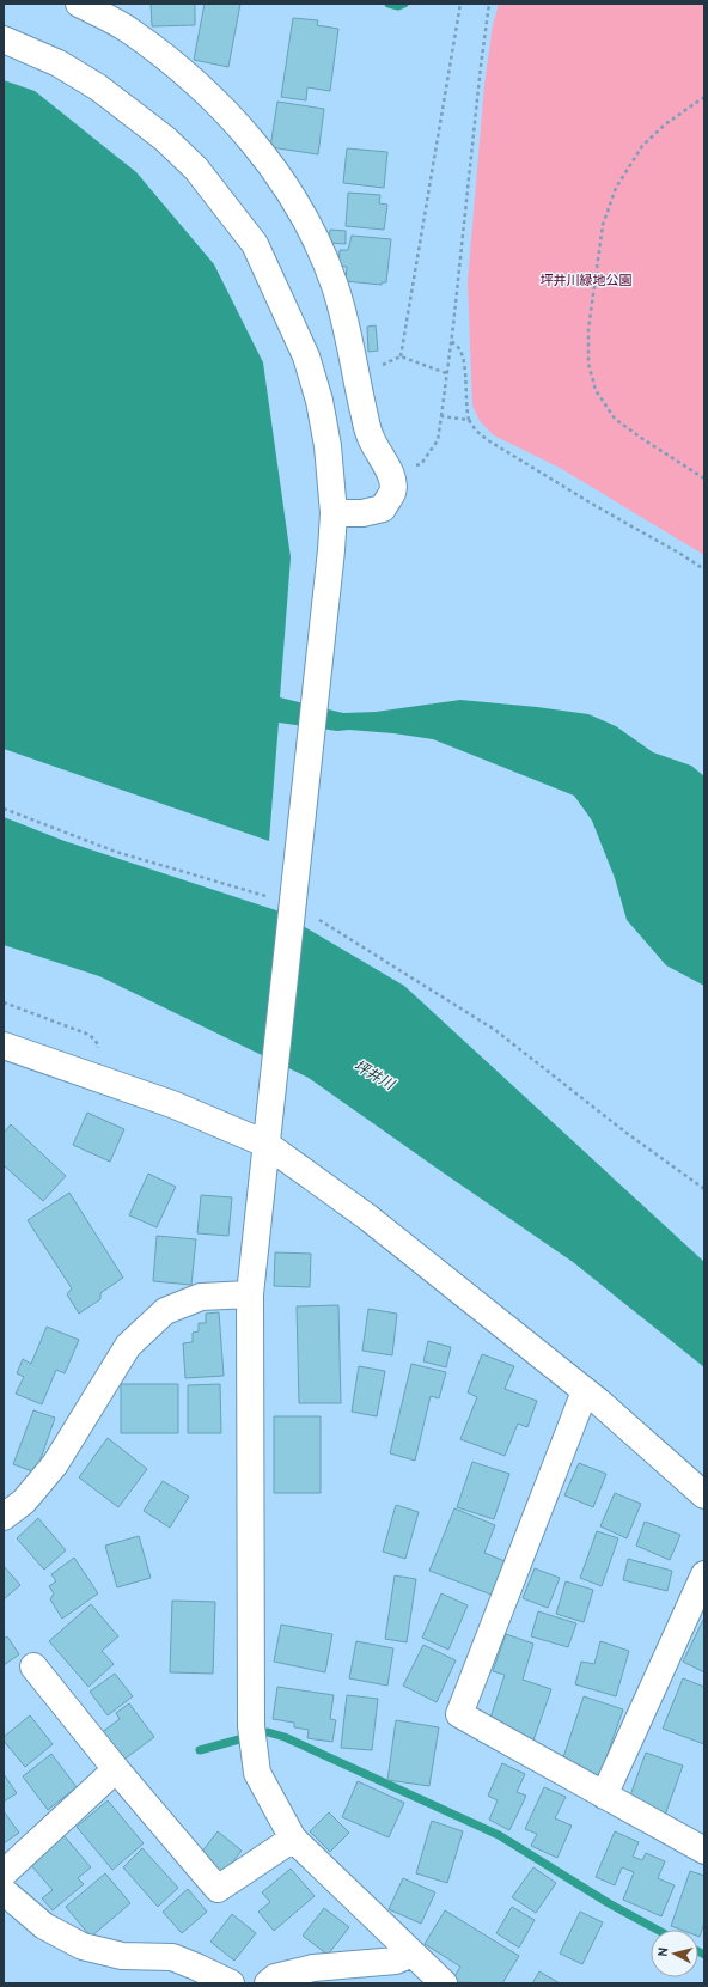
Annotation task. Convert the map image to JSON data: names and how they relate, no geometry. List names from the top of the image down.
{
  "water": ["坪井川"],
  "parks": ["坪井川緑地公園"],
  "north": "left"
}
